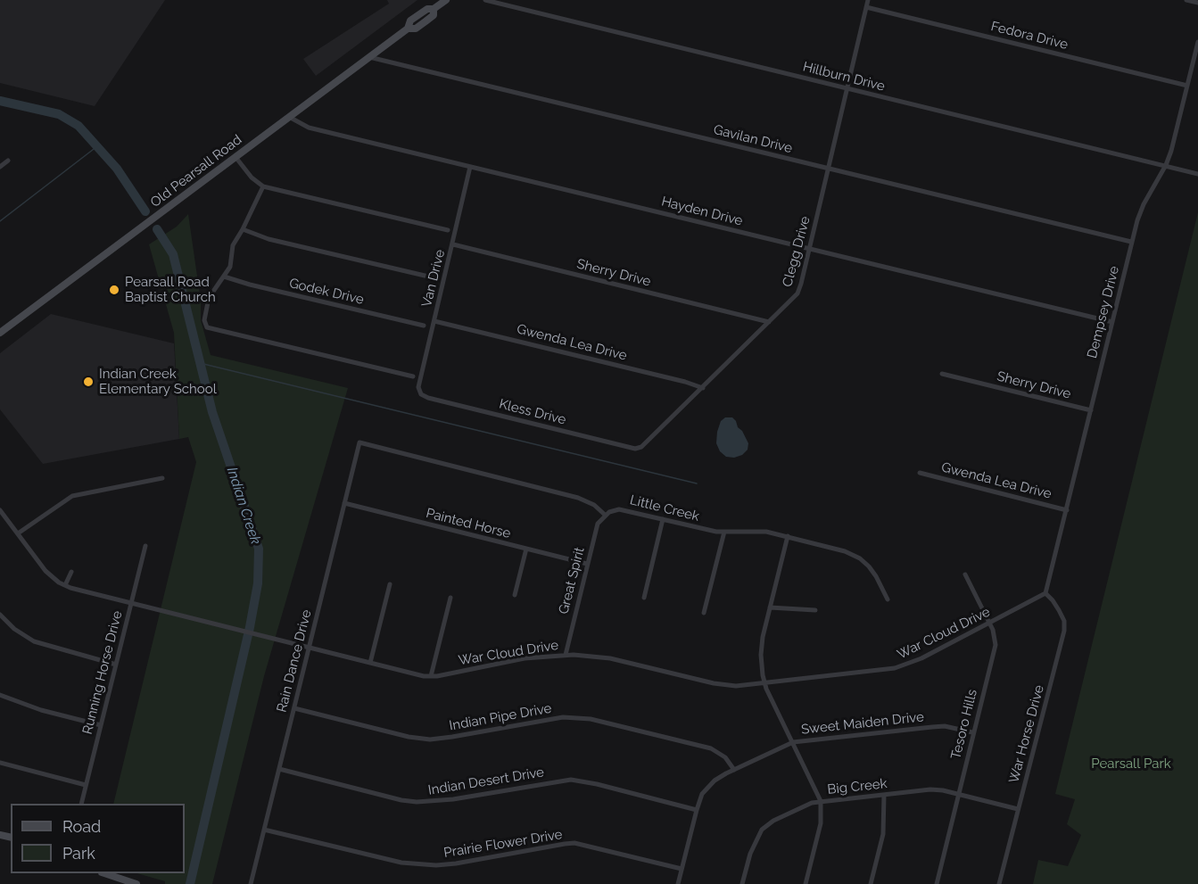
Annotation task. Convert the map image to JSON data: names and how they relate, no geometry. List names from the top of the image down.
{
  "streets": {
    "main road": ["Old Pearsall Road"],
    "street": [
      "Fedora Drive",
      "Hillburn Drive",
      "Gavilan Drive",
      "Hayden Drive",
      "Clegg Drive",
      "Sherry Drive",
      "Van Drive",
      "Godek Drive",
      "Dempsey Drive",
      "Gwenda Lea Drive",
      "Kless Drive",
      "Little Creek",
      "Painted Horse",
      "Great Spirit",
      "War Cloud Drive",
      "Rain Dance Drive",
      "Running Horse Drive",
      "Indian Pipe Drive",
      "Sweet Maiden Drive",
      "Tesoro Hills",
      "War Horse Drive",
      "Indian Desert Drive",
      "Big Creek",
      "Prairie Flower Drive"
    ]
  },
  "crossings": [
    ["Fedora Drive", "Clegg Drive"],
    ["Fedora Drive", "Dempsey Drive"],
    ["Hillburn Drive", "Clegg Drive"],
    ["Hillburn Drive", "Dempsey Drive"],
    ["Gavilan Drive", "Old Pearsall Road"],
    ["Gavilan Drive", "Clegg Drive"],
    ["Gavilan Drive", "Dempsey Drive"],
    ["Old Pearsall Road", "Hayden Drive"],
    ["Hayden Drive", "Clegg Drive"],
    ["Hayden Drive", "Van Drive"],
    ["Hayden Drive", "Dempsey Drive"],
    ["Clegg Drive", "Sherry Drive"],
    ["Clegg Drive", "Gwenda Lea Drive"],
    ["Clegg Drive", "Kless Drive"],
    ["Sherry Drive", "Van Drive"],
    ["Sherry Drive", "Dempsey Drive"],
    ["Van Drive", "Gwenda Lea Drive"],
    ["Van Drive", "Kless Drive"],
    ["Dempsey Drive", "Gwenda Lea Drive"],
    ["Dempsey Drive", "War Cloud Drive"],
    ["Dempsey Drive", "War Horse Drive"],
    ["Little Creek", "Great Spirit"],
    ["Little Creek", "Rain Dance Drive"],
    ["Painted Horse", "Great Spirit"],
    ["Painted Horse", "Rain Dance Drive"],
    ["Great Spirit", "War Cloud Drive"],
    ["Great Spirit", "Rain Dance Drive"],
    ["War Cloud Drive", "Rain Dance Drive"],
    ["War Cloud Drive", "Running Horse Drive"],
    ["War Cloud Drive", "Tesoro Hills"],
    ["War Cloud Drive", "War Horse Drive"],
    ["Rain Dance Drive", "Indian Pipe Drive"],
    ["Rain Dance Drive", "Indian Desert Drive"],
    ["Rain Dance Drive", "Prairie Flower Drive"],
    ["Indian Pipe Drive", "Sweet Maiden Drive"],
    ["Sweet Maiden Drive", "Tesoro Hills"],
    ["Sweet Maiden Drive", "Indian Desert Drive"],
    ["Sweet Maiden Drive", "Prairie Flower Drive"],
    ["Tesoro Hills", "Big Creek"],
    ["War Horse Drive", "Big Creek"]
  ],
  "water": ["Indian Creek"],
  "parks": ["Pearsall Park"],
  "places": ["Pearsall Road Baptist Church", "Indian Creek Elementary School"],
  "legend": ["Road", "Park"]
}
